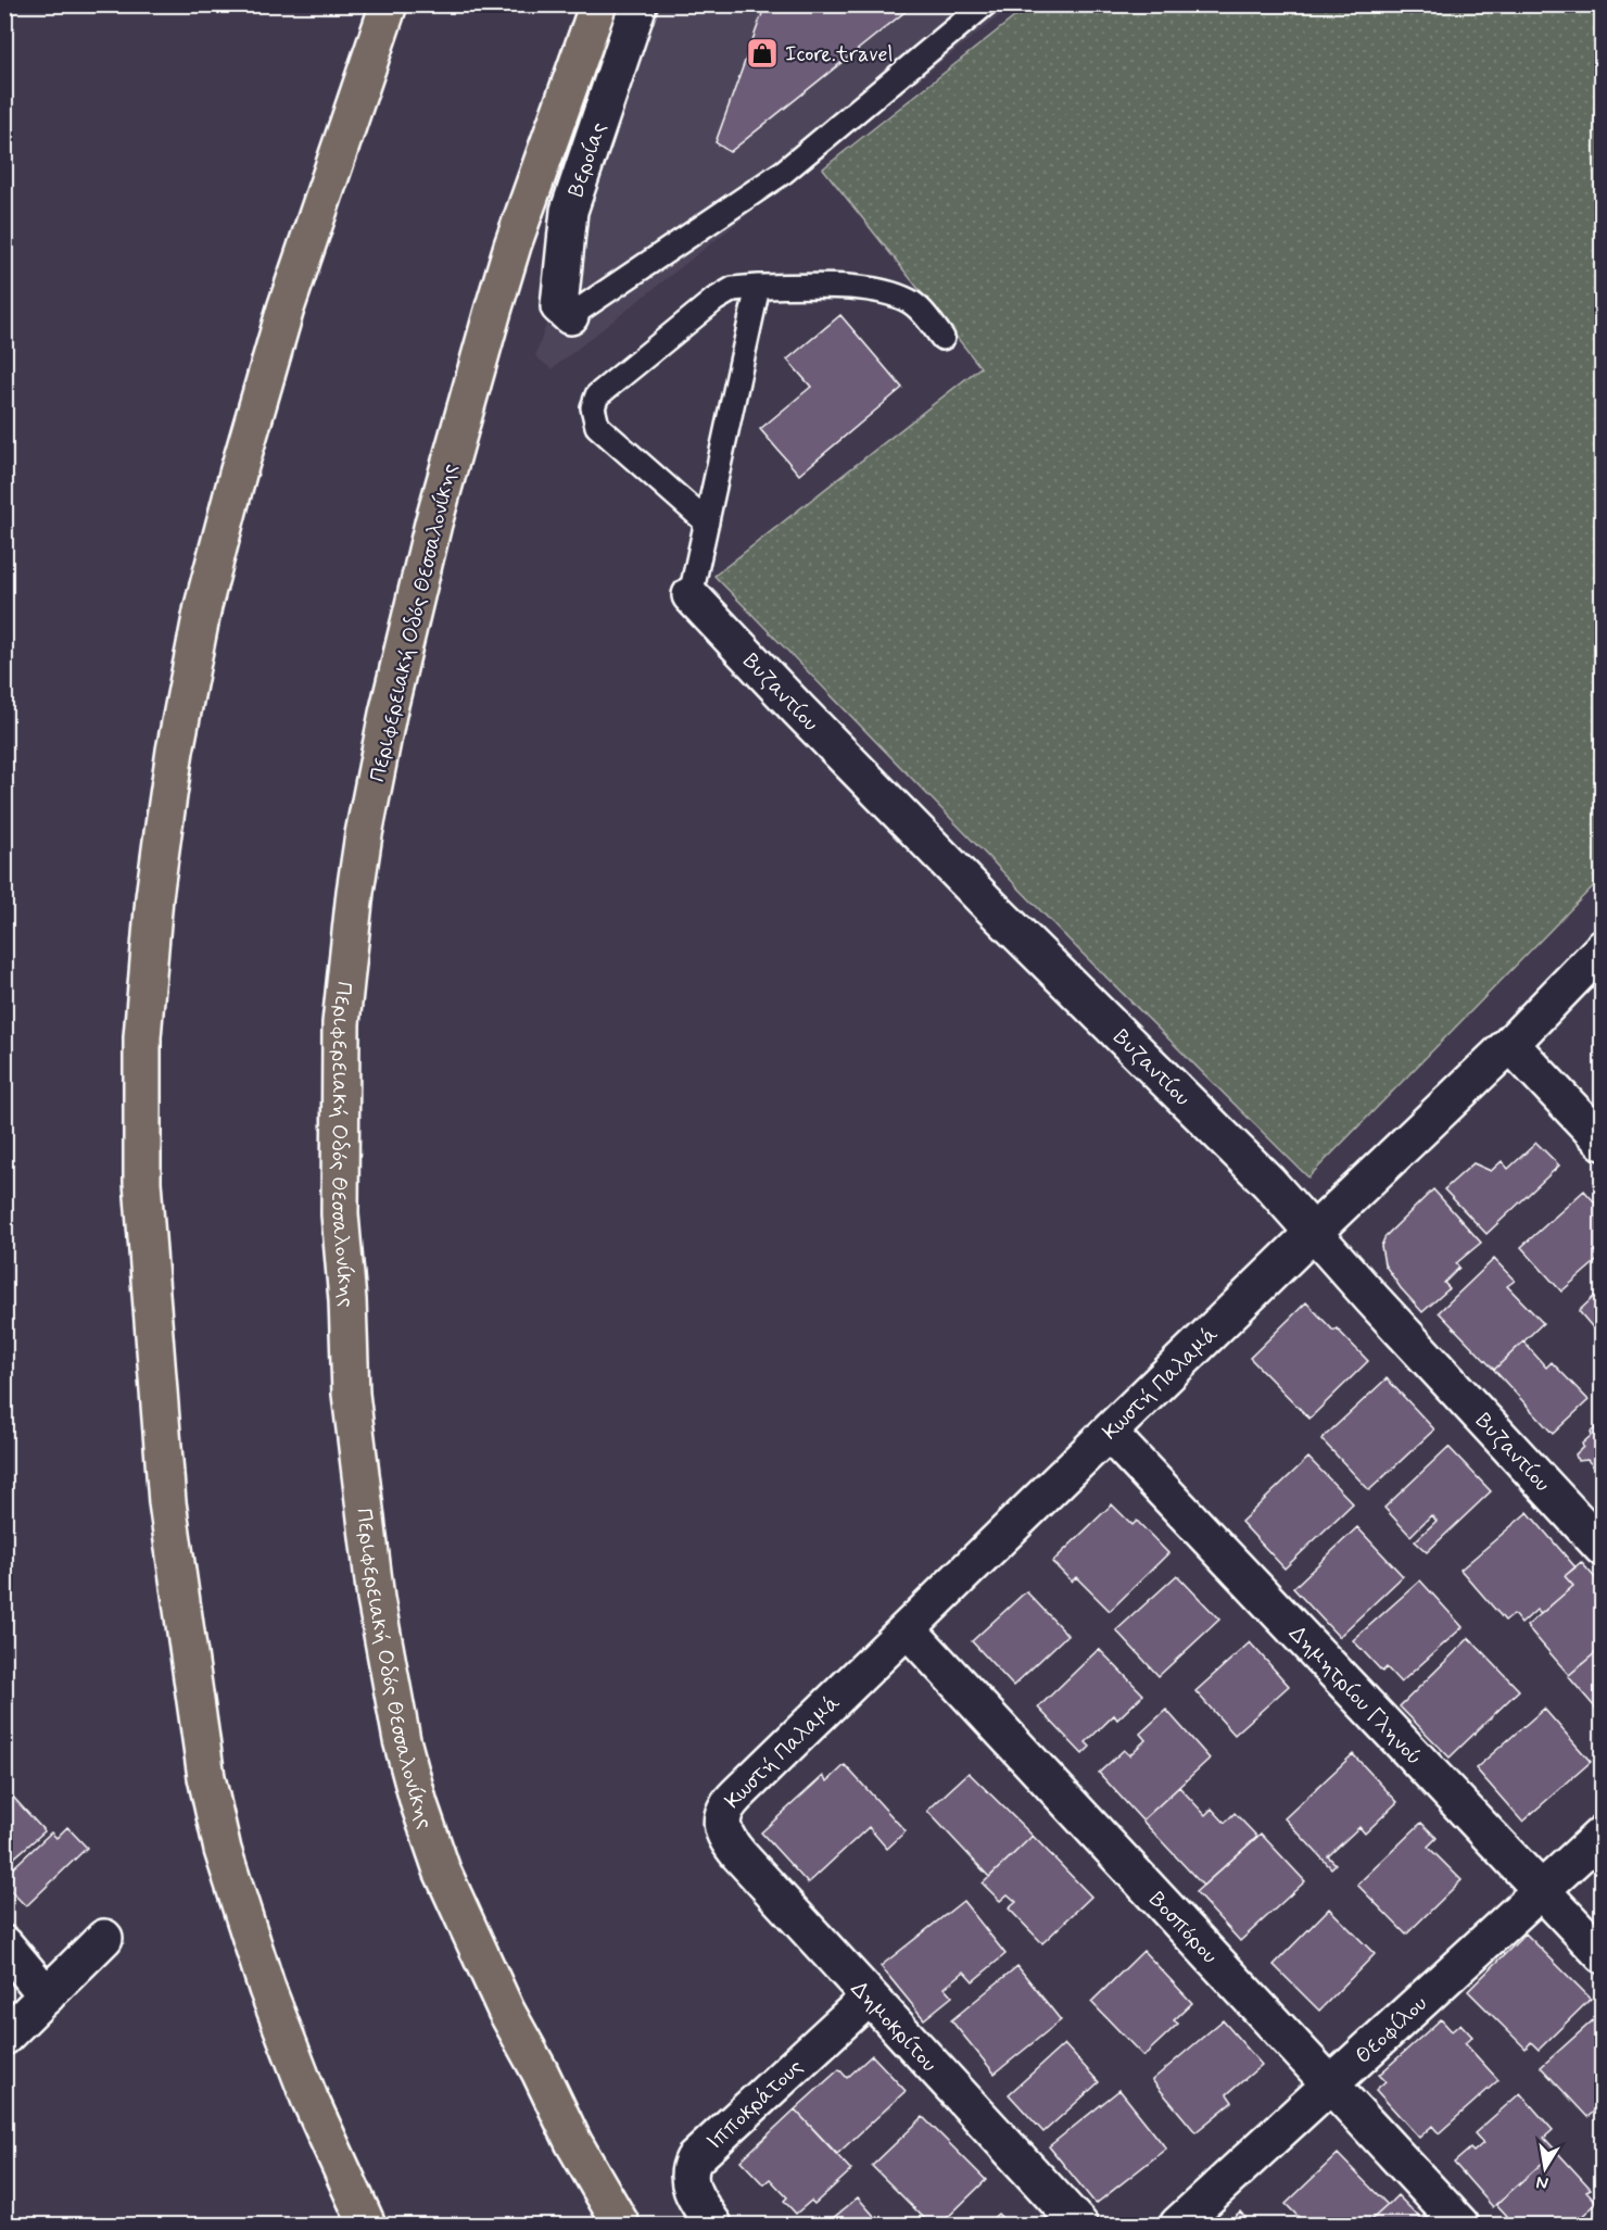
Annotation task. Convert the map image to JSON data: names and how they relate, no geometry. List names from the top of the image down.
{
  "streets": {
    "highway": ["Περιφερειακή Οδός Θεσσαλονίκης"],
    "street": [
      "Βεροίας",
      "Βυζαντίου",
      "Κωστή Παλαμά",
      "Δημητρίου Γληνού",
      "Βοσπόρου",
      "Δημοκρίτου",
      "Θεοφίλου",
      "Ιπποκράτους"
    ]
  },
  "crossings": [
    ["Βυζαντίου", "Κωστή Παλαμά"],
    ["Κωστή Παλαμά", "Δημητρίου Γληνού"],
    ["Κωστή Παλαμά", "Βοσπόρου"],
    ["Κωστή Παλαμά", "Δημοκρίτου"],
    ["Δημητρίου Γληνού", "Θεοφίλου"],
    ["Βοσπόρου", "Θεοφίλου"],
    ["Δημοκρίτου", "Ιπποκράτους"]
  ],
  "places": {
    "shop": ["Icore.travel"]
  },
  "north": "bottom"
}
